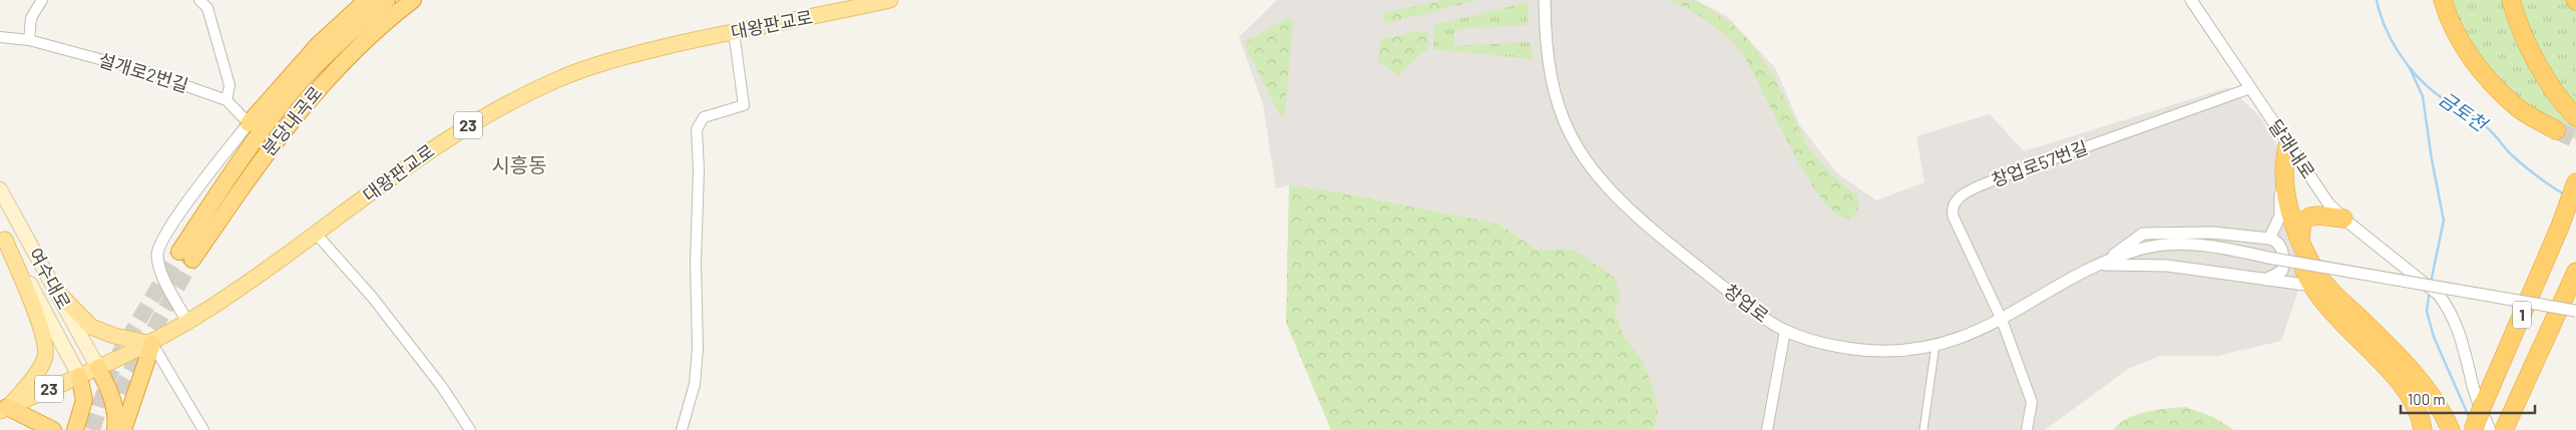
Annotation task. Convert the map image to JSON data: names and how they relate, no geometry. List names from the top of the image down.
{
  "streets": {
    "highway": ["분당내곡로", "1"],
    "main road": ["대왕판교로", "23", "여수대로"],
    "street": [
      "설개로2번길",
      "달래내로",
      "창업로57번길",
      "창업로"
    ]
  },
  "crossings": [
    ["대왕판교로", "여수대로"],
    ["달래내로", "창업로57번길"],
    ["창업로57번길", "창업로"]
  ],
  "districts": ["시흥동"],
  "water": ["금토천"],
  "scale_bar": "100 m"
}
